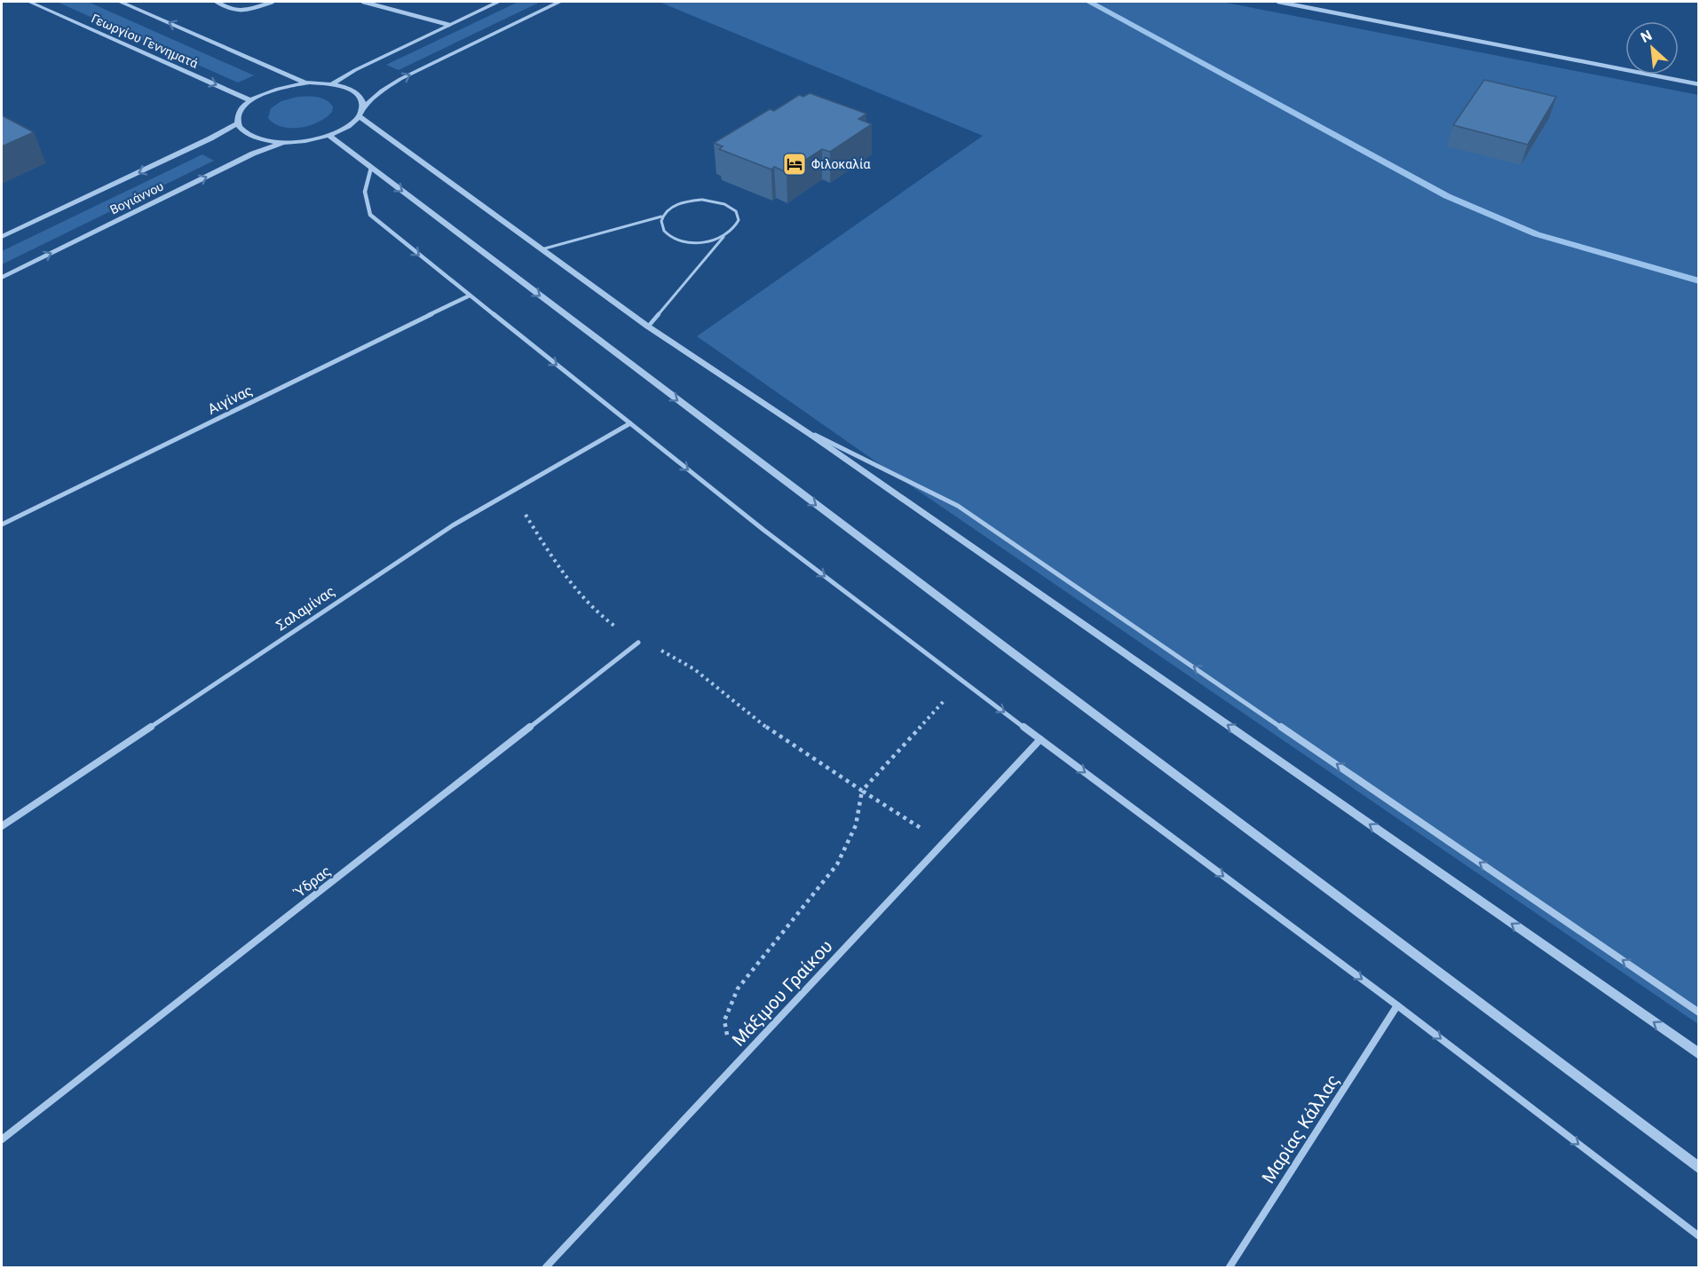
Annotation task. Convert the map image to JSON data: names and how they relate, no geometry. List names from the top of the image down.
{
  "streets": {
    "street": [
      "Γεωργίου Γεννηματά",
      "Βογιάννου",
      "Αιγίνας",
      "Σαλαμίνας",
      "Ύδρας",
      "Μάξιμου Γραίκου",
      "Μαρίας Κάλλας"
    ]
  },
  "places": {
    "hotel": ["Φιλοκαλία"]
  },
  "north": "top left"
}
